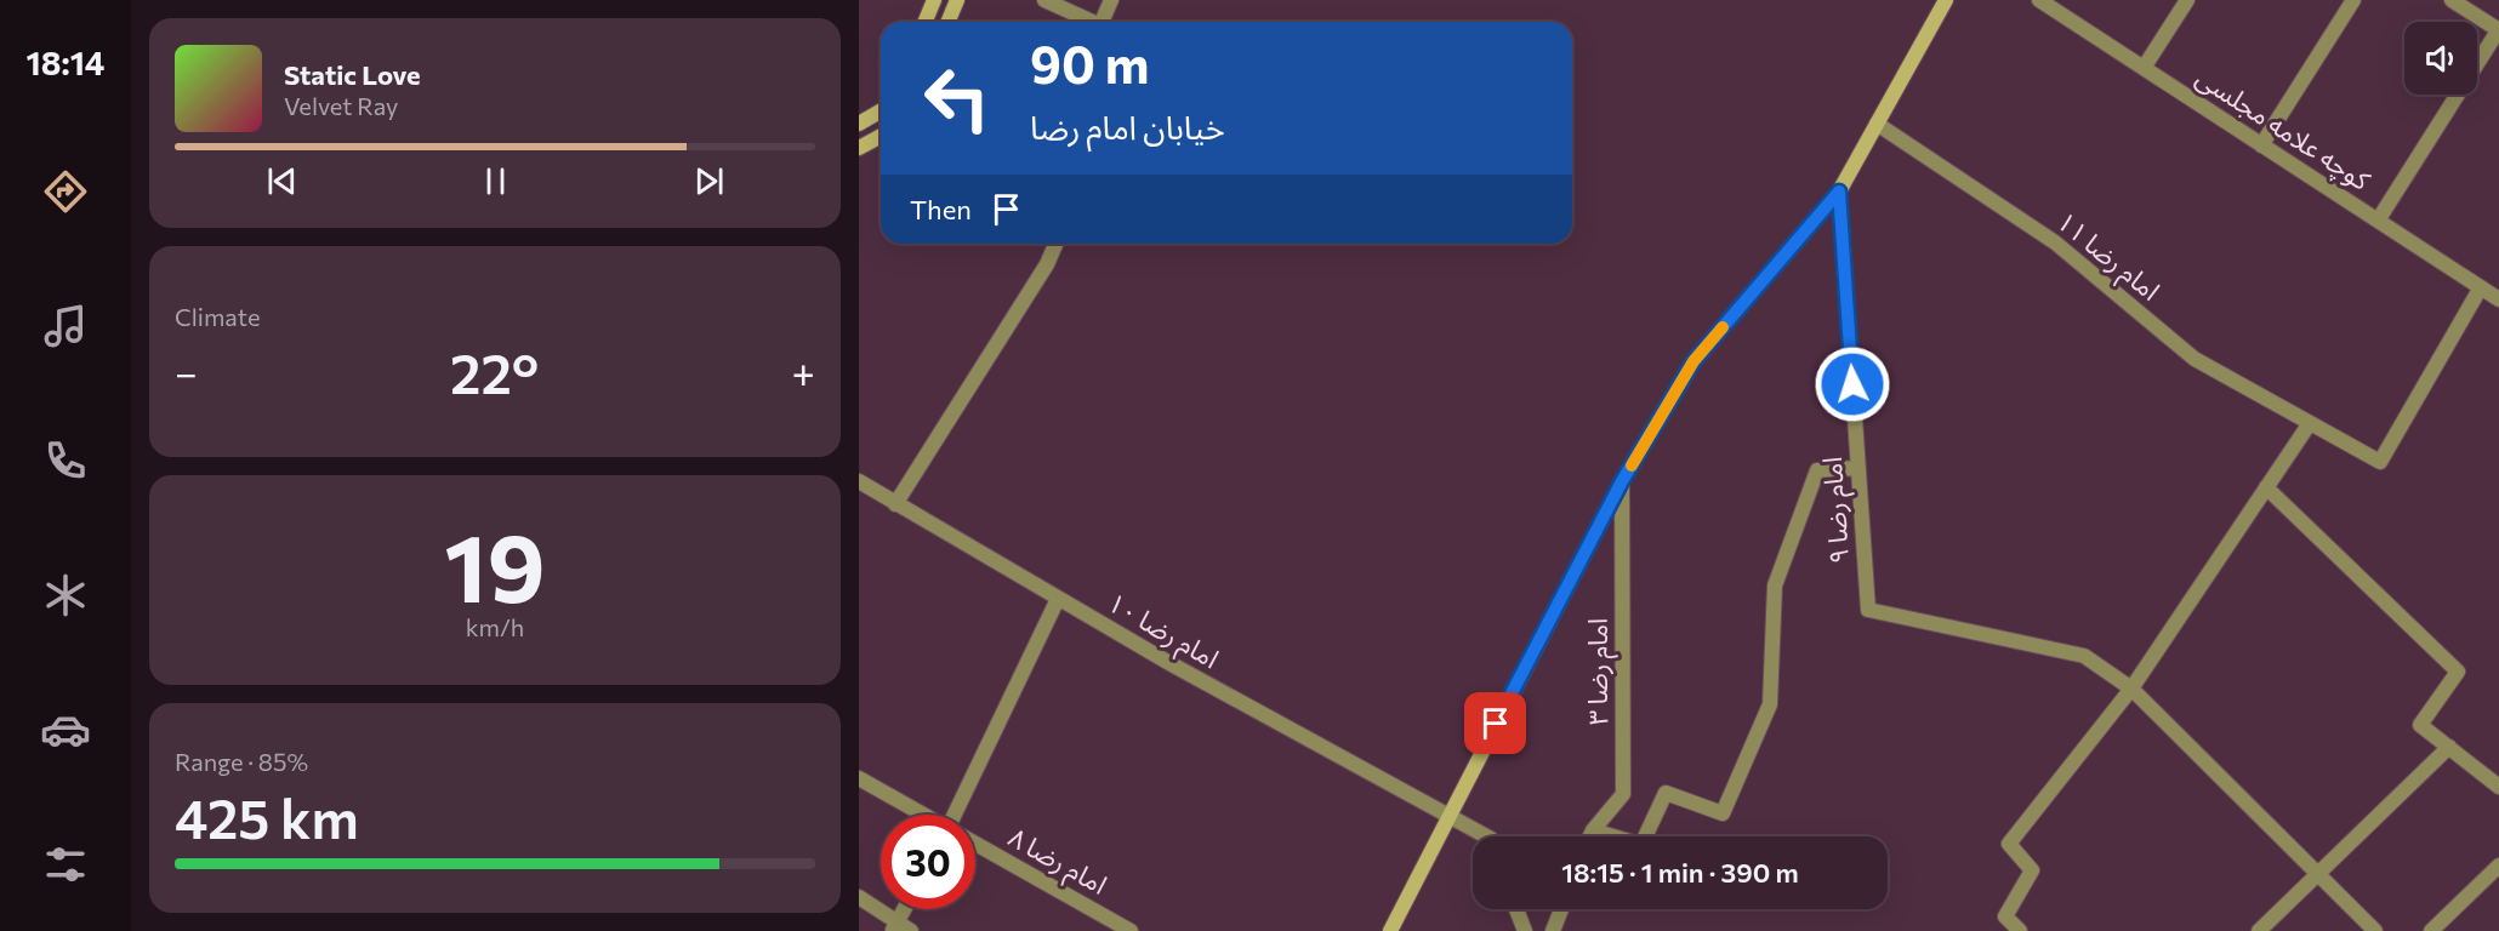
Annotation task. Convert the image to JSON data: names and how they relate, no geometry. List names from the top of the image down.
{
  "streets": {
    "street": [
      "کوچه علامه مجلسی",
      "امام رضا ۱۱",
      "امام رضا ۹",
      "امام رضا ۱۰",
      "امام رضا ۳",
      "امام رضا ۸"
    ]
  },
  "crossings": [
    ["کوچه علامه مجلسی", "امام رضا ۱۱"]
  ],
  "page": {
    "tabs": "18:14",
    "turn": ["90 m", "خیابان امام رضا"],
    "song": ["Static Love", "Velvet Ray"],
    "then": "Then",
    "tile": [
      "Climate",
      ["19", "km/h"],
      ["Range · 85%", "425 km"]
    ],
    "heat": ["−", "22°", "+"],
    "limit": "30",
    "trip": "18:15 · 1 min · 390 m"
  }
}
